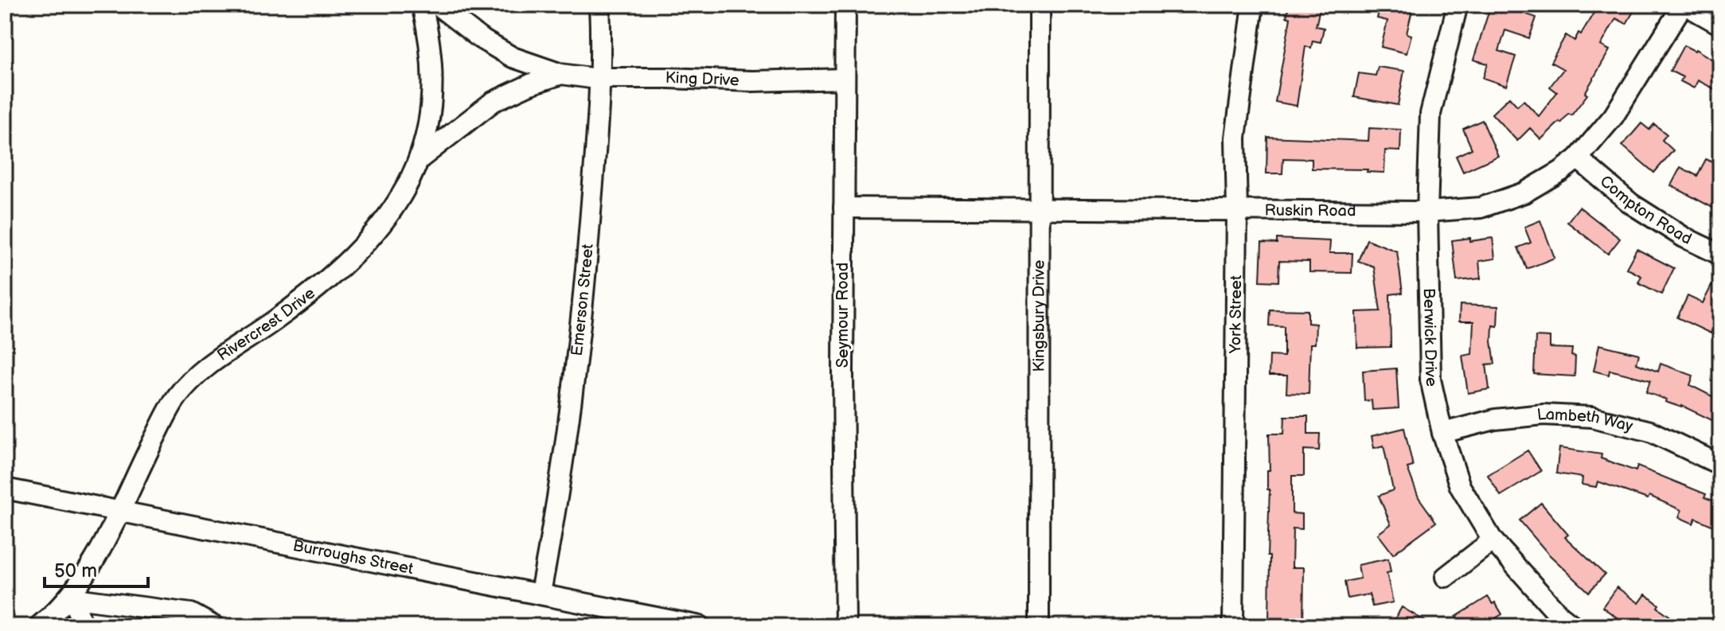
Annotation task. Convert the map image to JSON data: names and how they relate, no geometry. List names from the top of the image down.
{
  "streets": {
    "street": [
      "King Drive",
      "Compton Road",
      "Ruskin Road",
      "Emerson Street",
      "Seymour Road",
      "Kingsbury Drive",
      "York Street",
      "Rivercrest Drive",
      "Berwick Drive",
      "Lambeth Way",
      "Burroughs Street"
    ]
  },
  "crossings": [
    ["King Drive", "Emerson Street"],
    ["King Drive", "Seymour Road"],
    ["King Drive", "Rivercrest Drive"],
    ["Compton Road", "Ruskin Road"],
    ["Ruskin Road", "Seymour Road"],
    ["Ruskin Road", "Kingsbury Drive"],
    ["Ruskin Road", "York Street"],
    ["Ruskin Road", "Berwick Drive"],
    ["Emerson Street", "Burroughs Street"],
    ["Rivercrest Drive", "Burroughs Street"],
    ["Berwick Drive", "Lambeth Way"]
  ],
  "scale_bar": "50 m"
}
